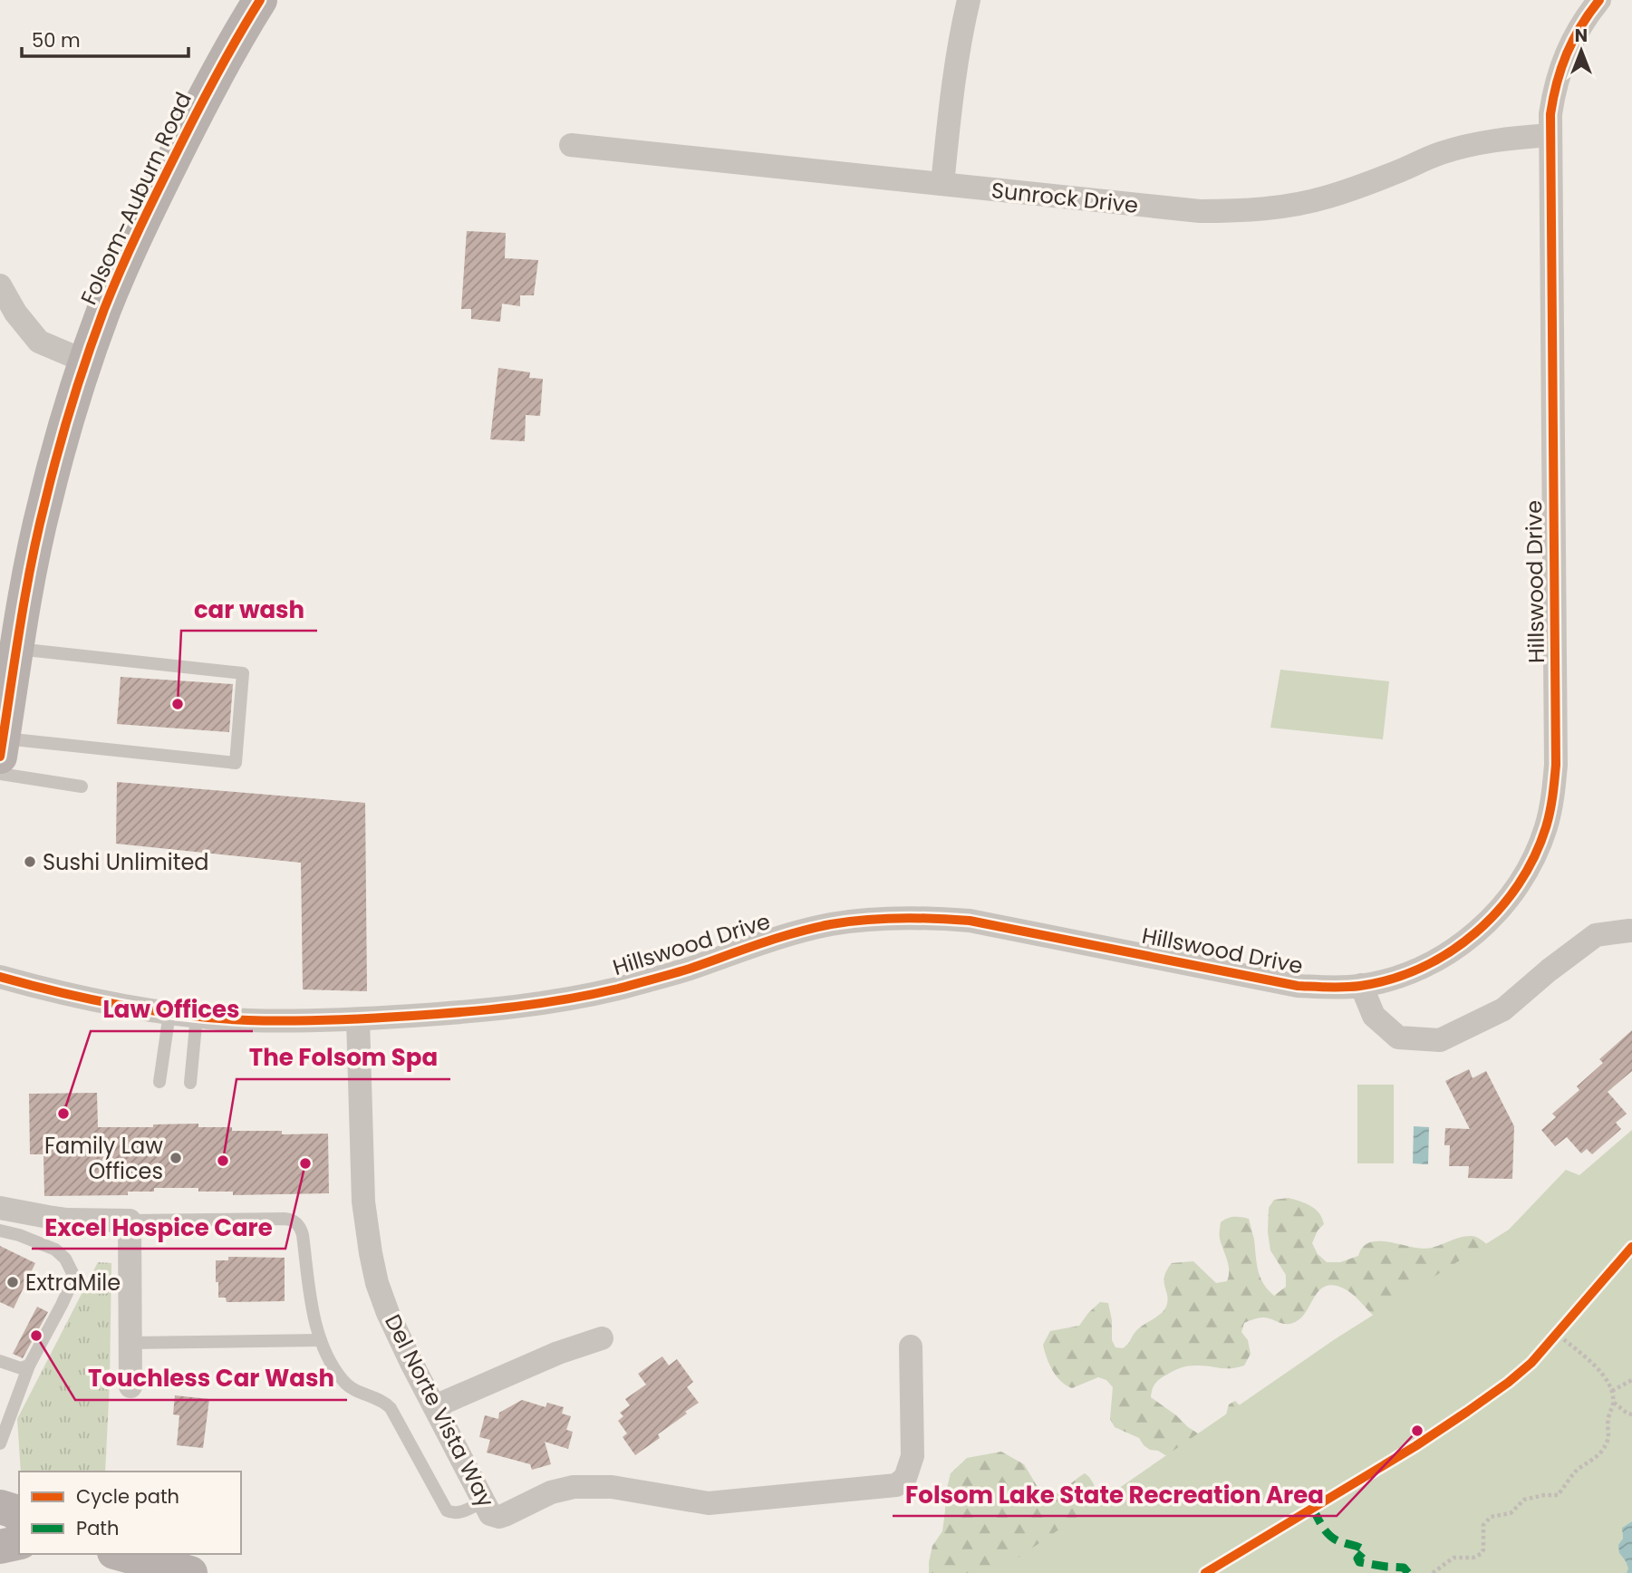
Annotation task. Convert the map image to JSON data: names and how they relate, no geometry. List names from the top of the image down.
{
  "streets": {
    "main road": ["Folsom-Auburn Road"],
    "street": ["Sunrock Drive", "Hillswood Drive", "Del Norte Vista Way"]
  },
  "crossings": [
    ["Sunrock Drive", "Hillswood Drive"],
    ["Hillswood Drive", "Del Norte Vista Way"]
  ],
  "places": [
    "car wash",
    "Sushi Unlimited",
    "Law Offices",
    "Family Law Offices",
    "The Folsom Spa",
    "Excel Hospice Care",
    "ExtraMile",
    "Touchless Car Wash",
    "Folsom Lake State Recreation Area"
  ],
  "legend": ["Cycle path", "Path"],
  "scale_bar": "50 m",
  "north": "top"
}
